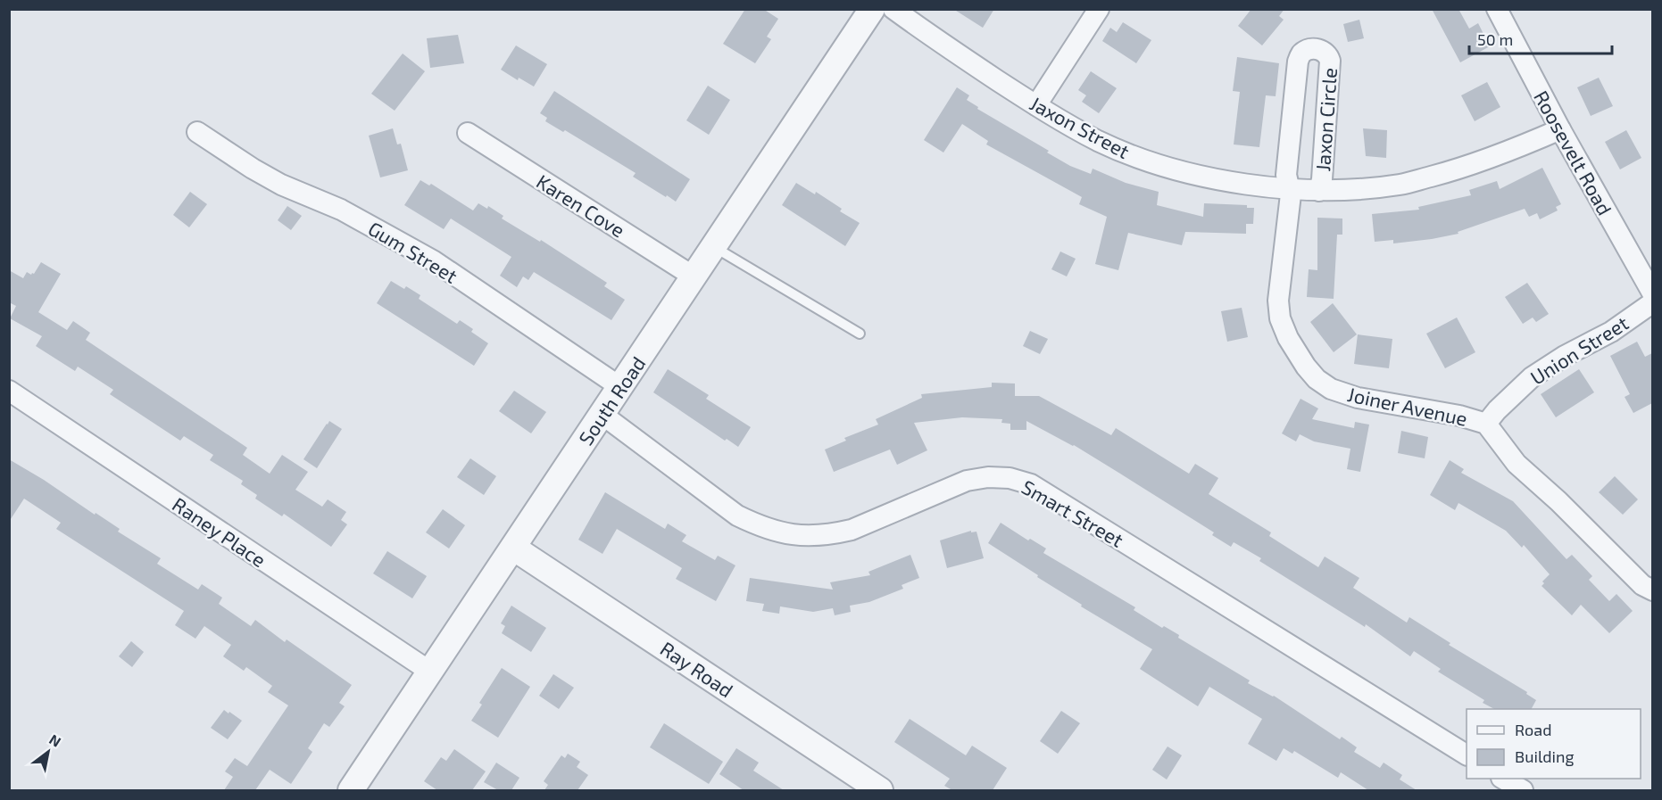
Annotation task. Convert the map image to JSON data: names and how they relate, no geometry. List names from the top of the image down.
{
  "streets": {
    "street": [
      "Jaxon Circle",
      "Jaxon Street",
      "Roosevelt Road",
      "Karen Cove",
      "Gum Street",
      "Union Street",
      "South Road",
      "Joiner Avenue",
      "Smart Street",
      "Raney Place",
      "Ray Road"
    ]
  },
  "crossings": [
    ["Jaxon Circle", "Jaxon Street"],
    ["Jaxon Circle", "Joiner Avenue"],
    ["Jaxon Street", "Roosevelt Road"],
    ["Jaxon Street", "Joiner Avenue"],
    ["Karen Cove", "South Road"],
    ["Gum Street", "South Road"],
    ["Union Street", "Joiner Avenue"],
    ["South Road", "Smart Street"],
    ["South Road", "Raney Place"],
    ["South Road", "Ray Road"]
  ],
  "legend": ["Road", "Building"],
  "scale_bar": "50 m",
  "north": "top right"
}
